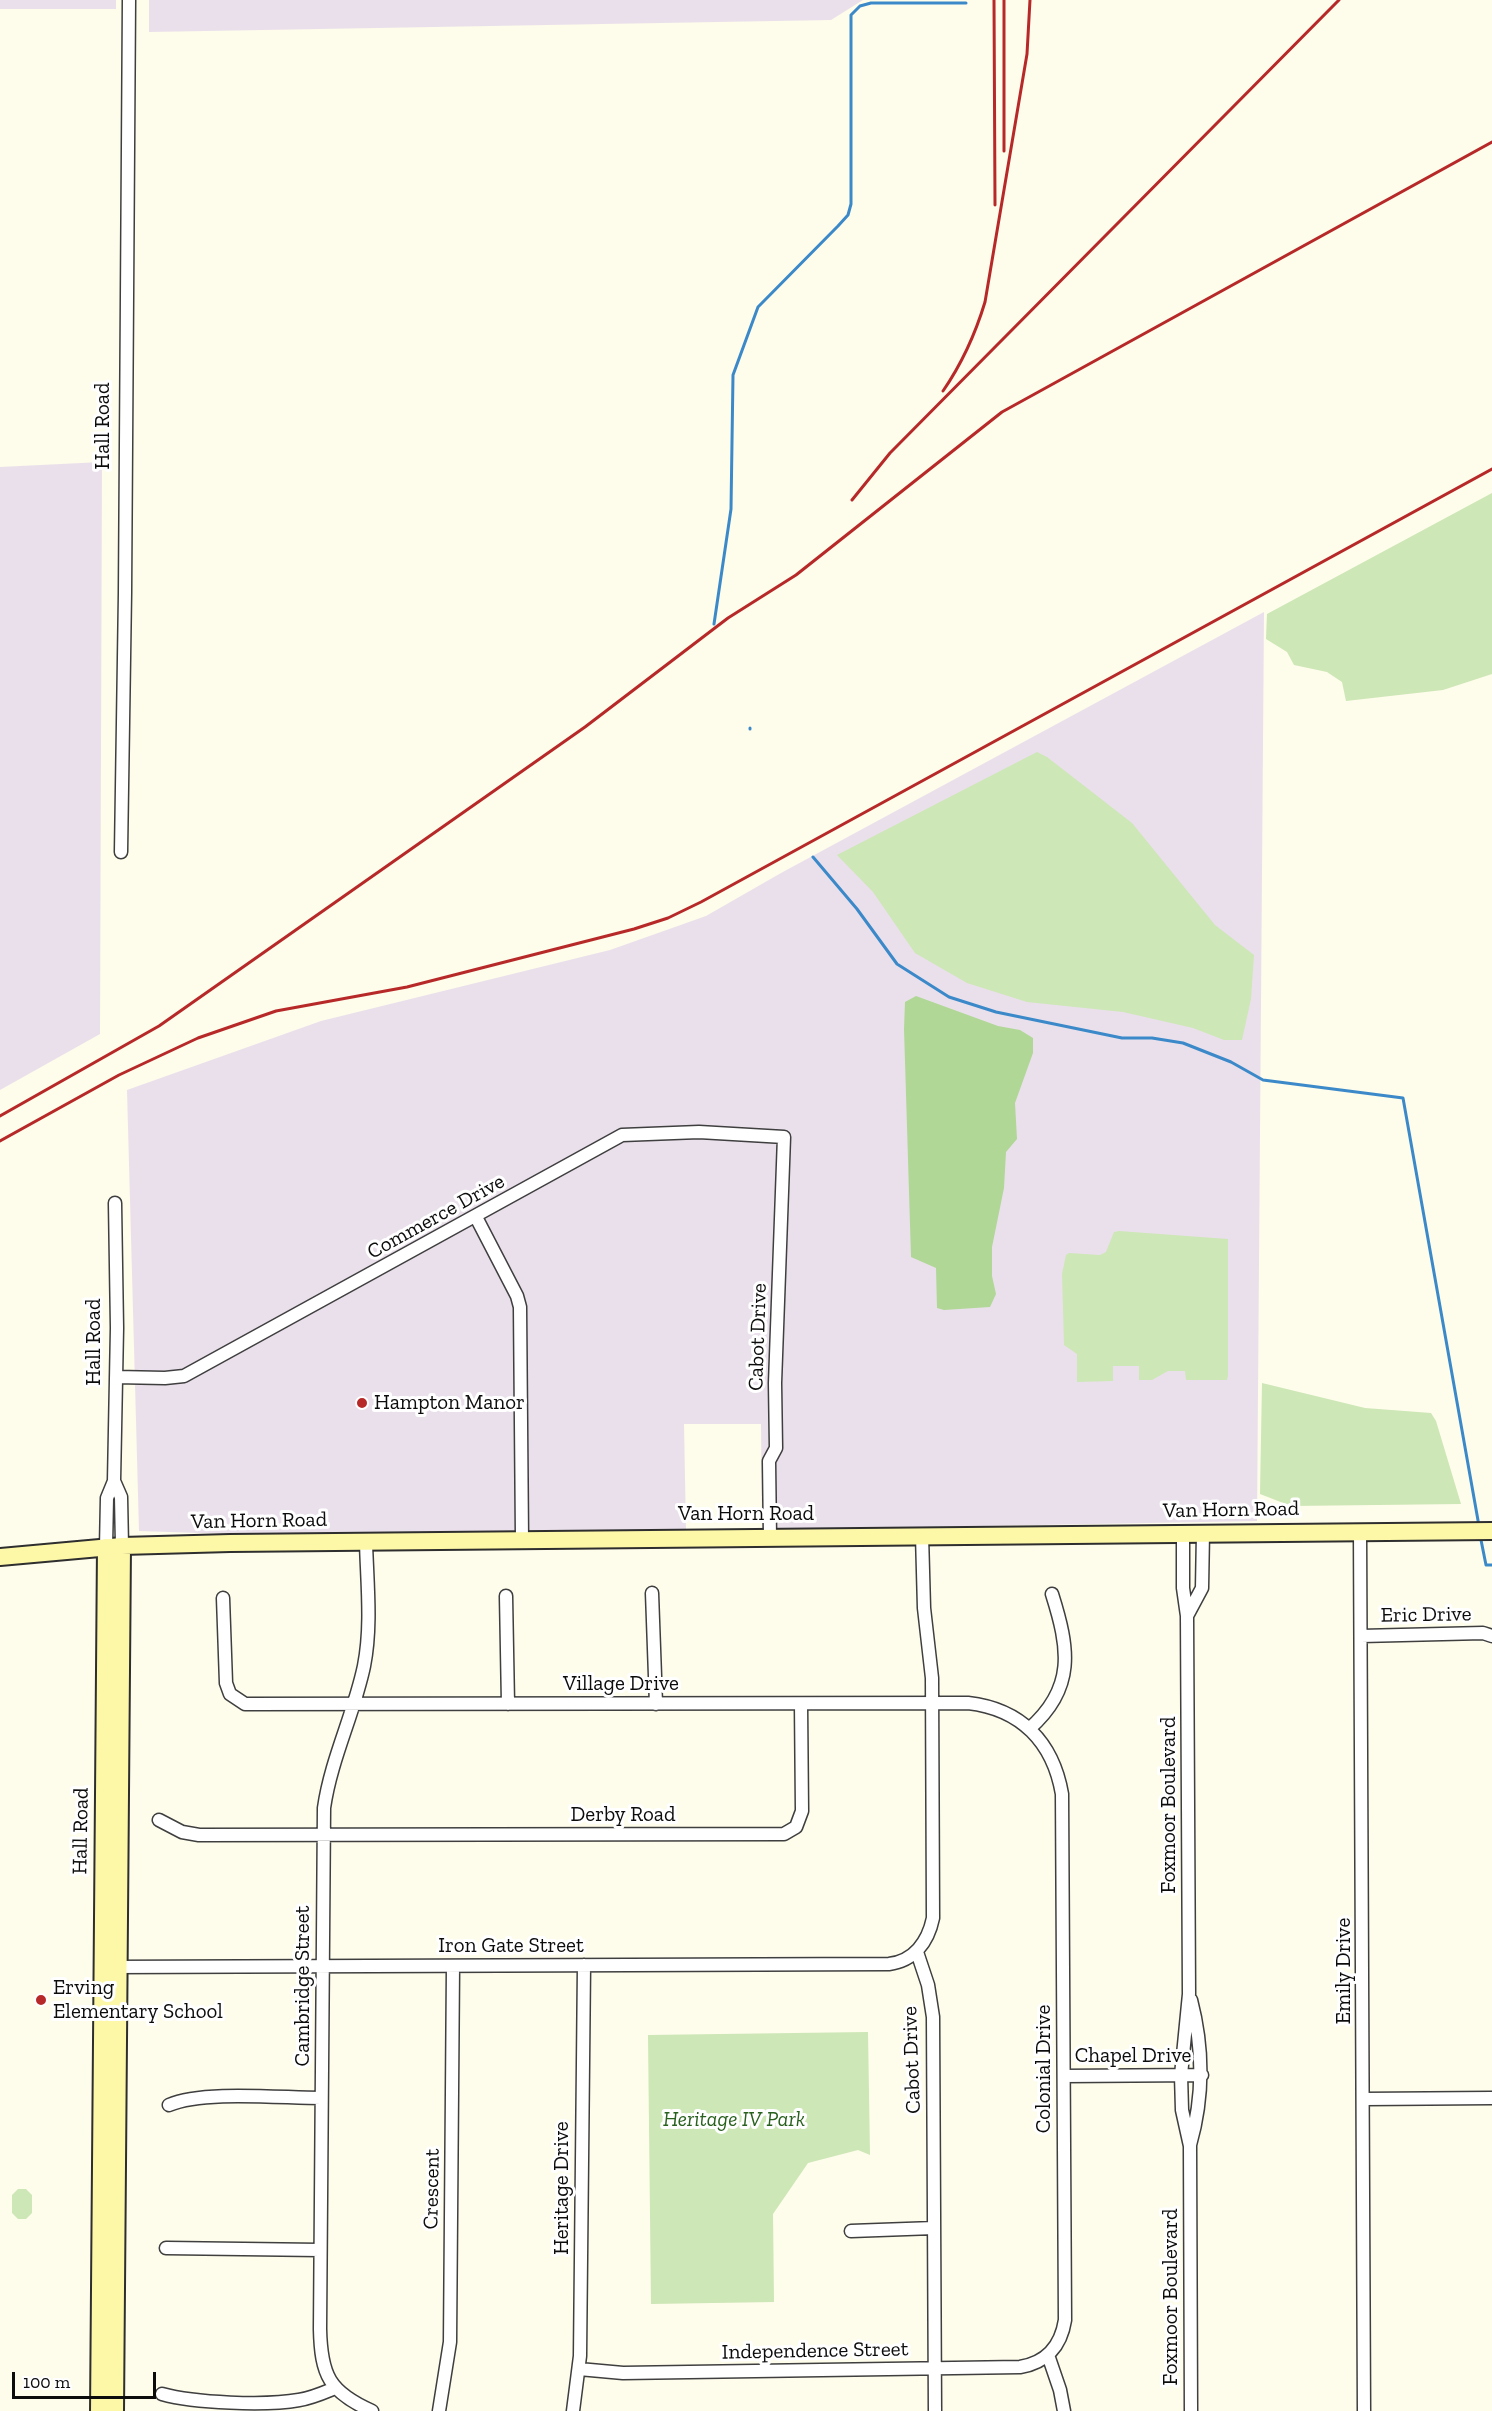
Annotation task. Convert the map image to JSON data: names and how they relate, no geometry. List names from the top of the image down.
{
  "streets": {
    "main road": ["Hall Road", "Van Horn Road"],
    "street": [
      "Commerce Drive",
      "Cabot Drive",
      "Eric Drive",
      "Village Drive",
      "Foxmoor Boulevard",
      "Derby Road",
      "Iron Gate Street",
      "Emily Drive",
      "Cambridge Street",
      "Chapel Drive",
      "Colonial Drive",
      "Heritage Drive",
      "Crescent",
      "Independence Street"
    ]
  },
  "crossings": [
    ["Hall Road", "Commerce Drive"],
    ["Hall Road", "Van Horn Road"],
    ["Hall Road", "Iron Gate Street"],
    ["Commerce Drive", "Cabot Drive"],
    ["Cabot Drive", "Van Horn Road"],
    ["Cabot Drive", "Iron Gate Street"],
    ["Cabot Drive", "Independence Street"],
    ["Van Horn Road", "Foxmoor Boulevard"],
    ["Van Horn Road", "Emily Drive"],
    ["Van Horn Road", "Cambridge Street"],
    ["Eric Drive", "Emily Drive"],
    ["Village Drive", "Derby Road"],
    ["Village Drive", "Cambridge Street"],
    ["Village Drive", "Colonial Drive"],
    ["Foxmoor Boulevard", "Chapel Drive"],
    ["Derby Road", "Cambridge Street"],
    ["Iron Gate Street", "Cambridge Street"],
    ["Iron Gate Street", "Heritage Drive"],
    ["Iron Gate Street", "Crescent"],
    ["Chapel Drive", "Colonial Drive"],
    ["Colonial Drive", "Independence Street"],
    ["Heritage Drive", "Independence Street"]
  ],
  "parks": ["Heritage IV Park"],
  "places": ["Hampton Manor", "Erving Elementary School"],
  "scale_bar": "100 m"
}
